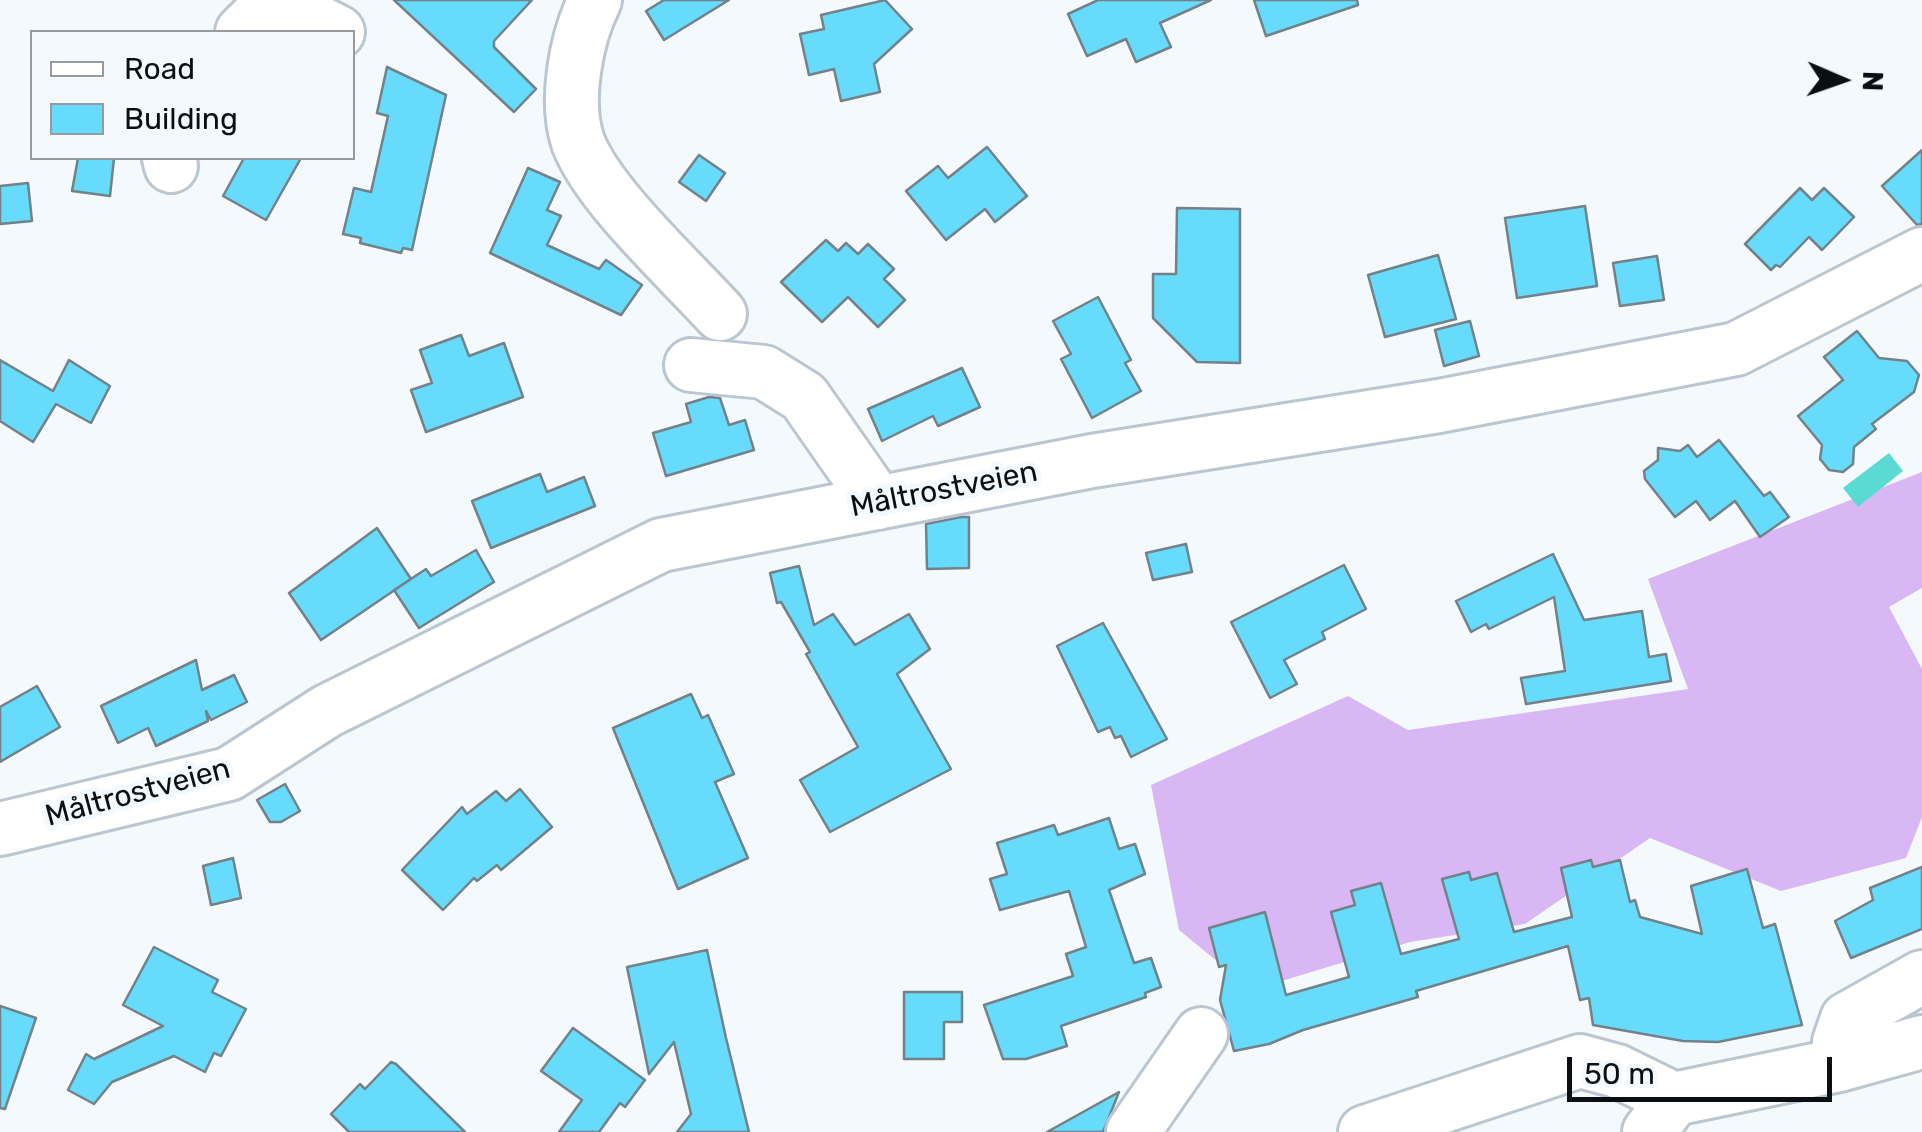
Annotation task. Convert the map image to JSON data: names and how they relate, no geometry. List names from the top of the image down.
{
  "streets": {
    "street": ["Måltrostveien"]
  },
  "legend": ["Road", "Building"],
  "scale_bar": "50 m",
  "north": "right"
}
